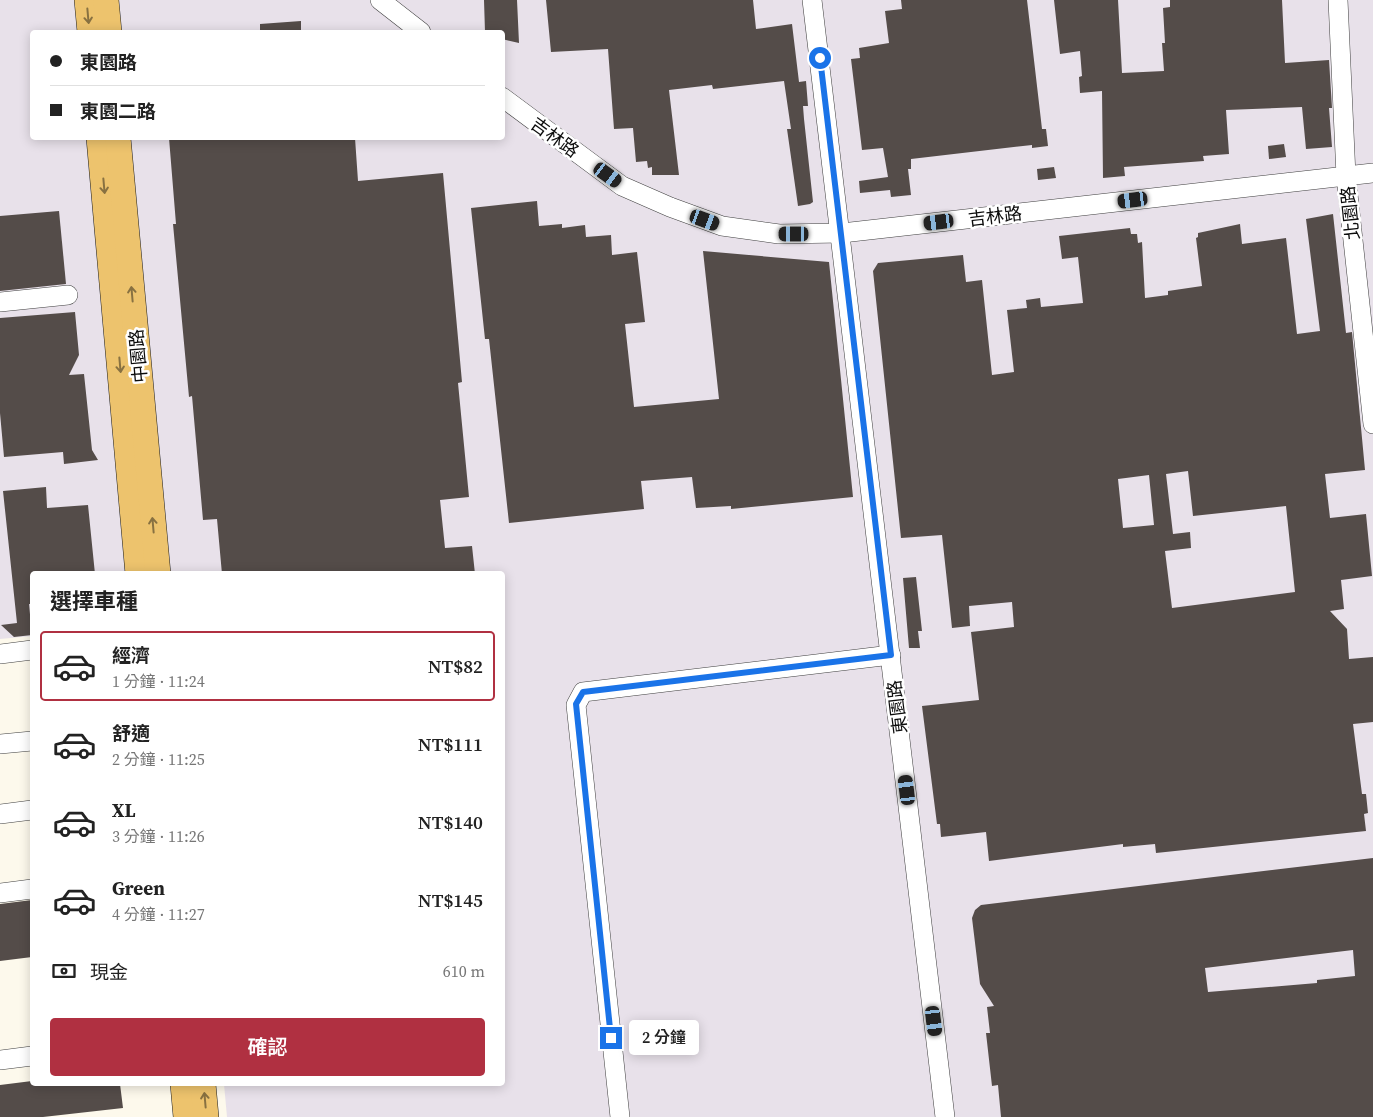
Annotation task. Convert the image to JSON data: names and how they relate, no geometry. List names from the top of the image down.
{
  "streets": {
    "main road": ["中園路"],
    "street": ["吉林路", "北園路", "東園路"]
  },
  "crossings": [
    ["吉林路", "北園路"],
    ["吉林路", "東園路"]
  ],
  "page": {
    "banner": ["東園路", "東園二路"],
    "heading": "選擇車種",
    "list": [
      {
        "name": "經濟",
        "note": "1 分鐘 · 11:24",
        "value": "NT$82"
      },
      {
        "name": "舒適",
        "note": "2 分鐘 · 11:25",
        "value": "NT$111"
      },
      {
        "name": "XL",
        "note": "3 分鐘 · 11:26",
        "value": "NT$140"
      },
      {
        "name": "Green",
        "note": "4 分鐘 · 11:27",
        "value": "NT$145"
      }
    ],
    "pay": ["現金", "610 m"],
    "buttons": "確認",
    "bubble": "2 分鐘"
  }
}
